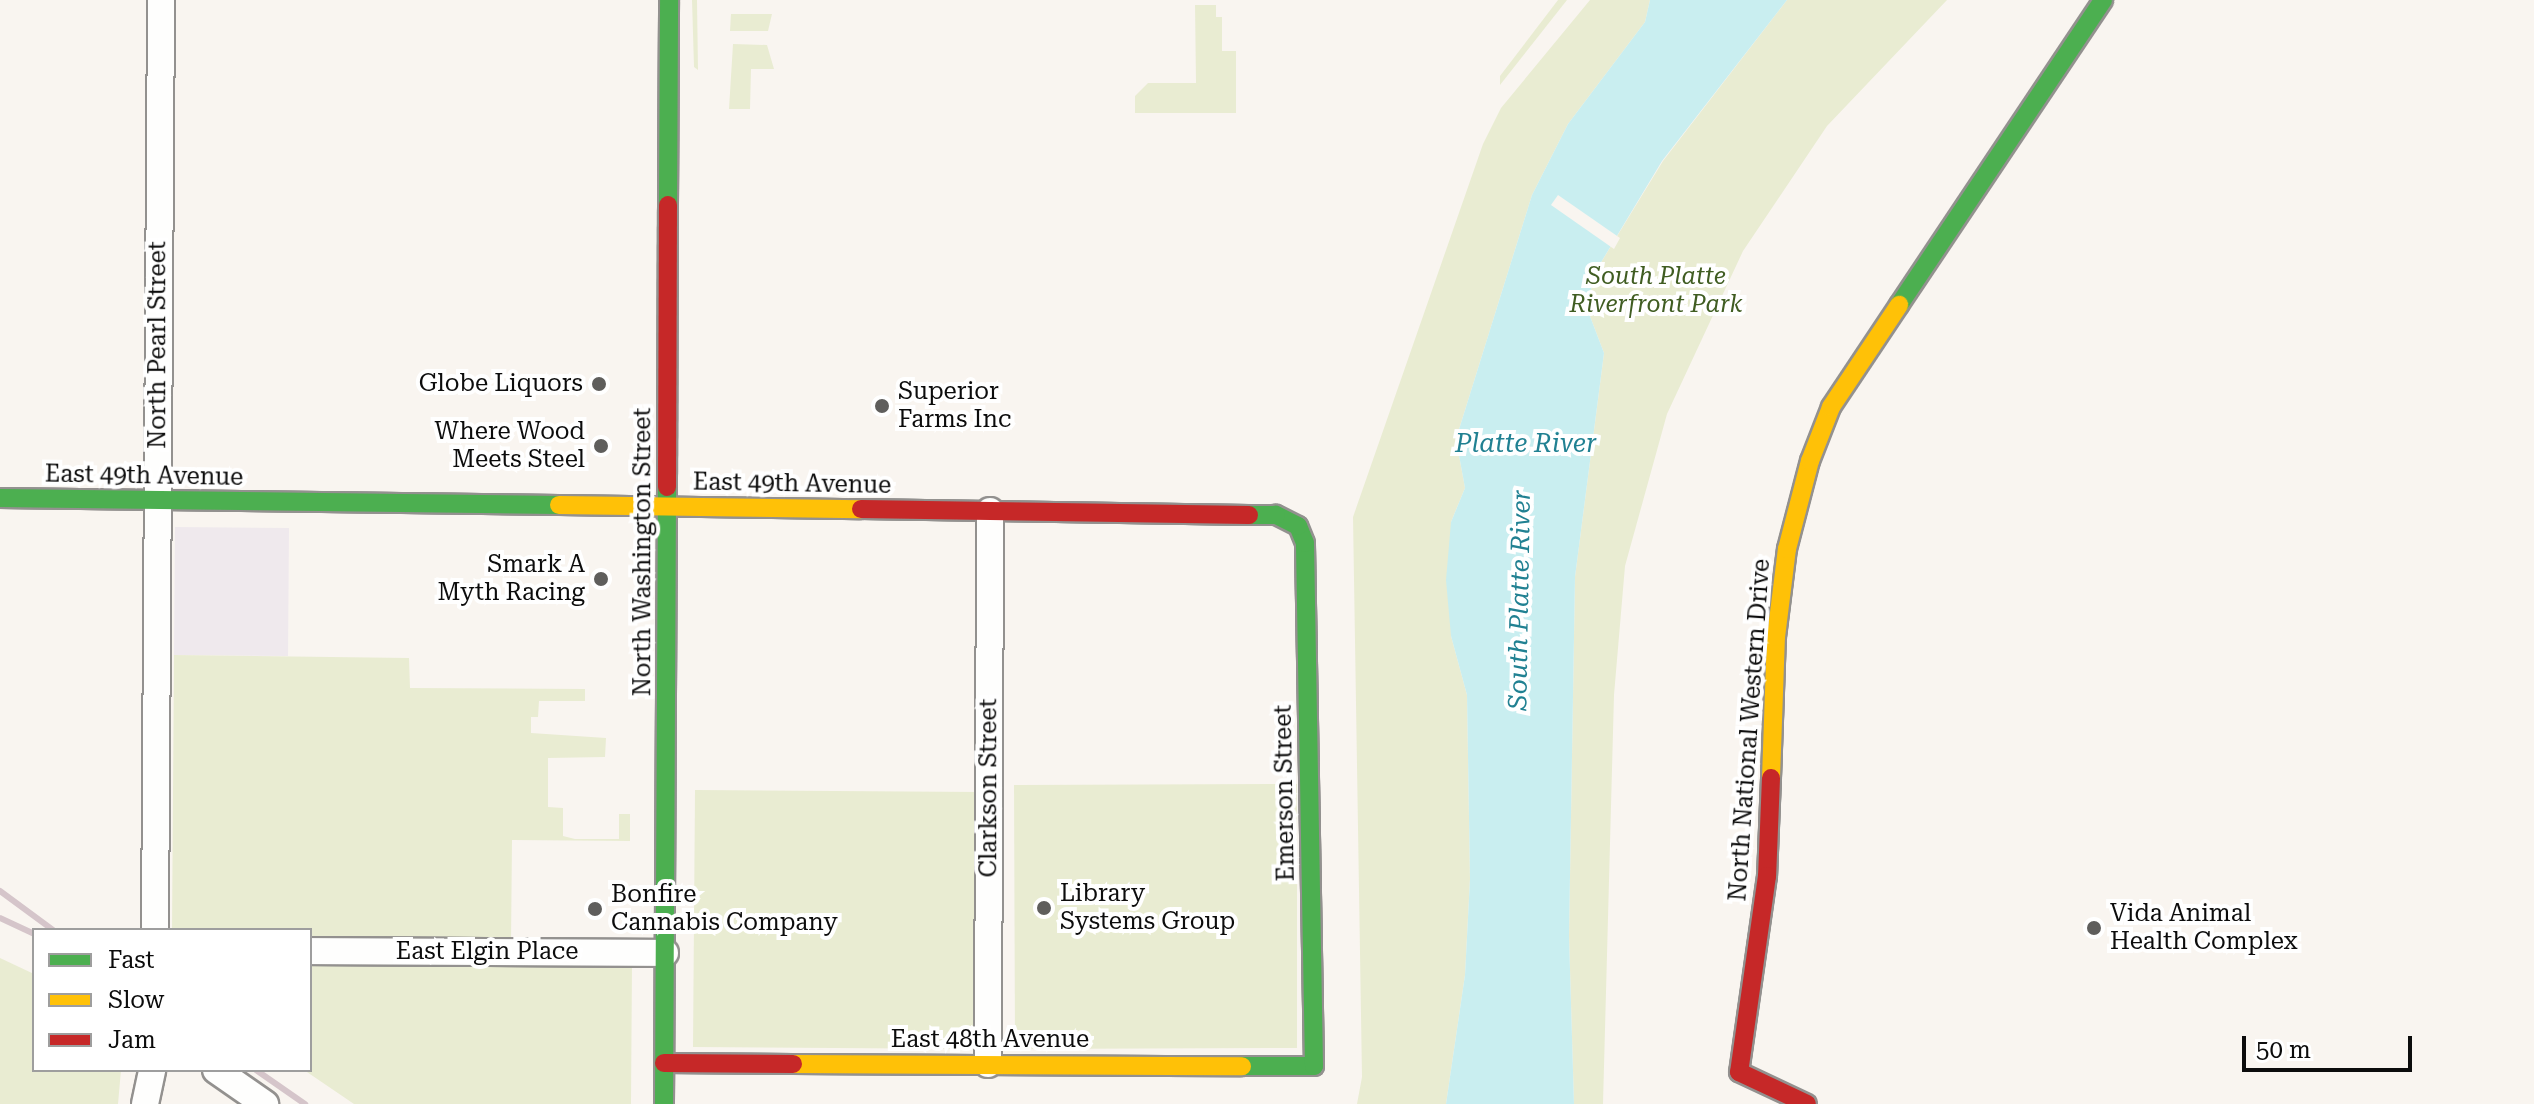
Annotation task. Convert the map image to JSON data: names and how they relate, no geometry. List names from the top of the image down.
{
  "streets": {
    "street": [
      "North Pearl Street",
      "East 49th Avenue",
      "North Washington Street",
      "North National Western Drive",
      "Clarkson Street",
      "Emerson Street",
      "East Elgin Place",
      "East 48th Avenue"
    ]
  },
  "crossings": [
    ["North Pearl Street", "East 49th Avenue"],
    ["East 49th Avenue", "North Washington Street"],
    ["East 49th Avenue", "Clarkson Street"],
    ["East 49th Avenue", "Emerson Street"],
    ["North Washington Street", "East Elgin Place"],
    ["North Washington Street", "East 48th Avenue"],
    ["Clarkson Street", "East 48th Avenue"],
    ["Emerson Street", "East 48th Avenue"]
  ],
  "water": ["Platte River", "South Platte River"],
  "parks": ["South Platte Riverfront Park"],
  "places": [
    "Globe Liquors",
    "Superior Farms Inc",
    "Where Wood Meets Steel",
    "Smark A Myth Racing",
    "Library Systems Group",
    "Bonfire Cannabis Company",
    "Vida Animal Health Complex"
  ],
  "legend": ["Fast", "Slow", "Jam"],
  "scale_bar": "50 m"
}
